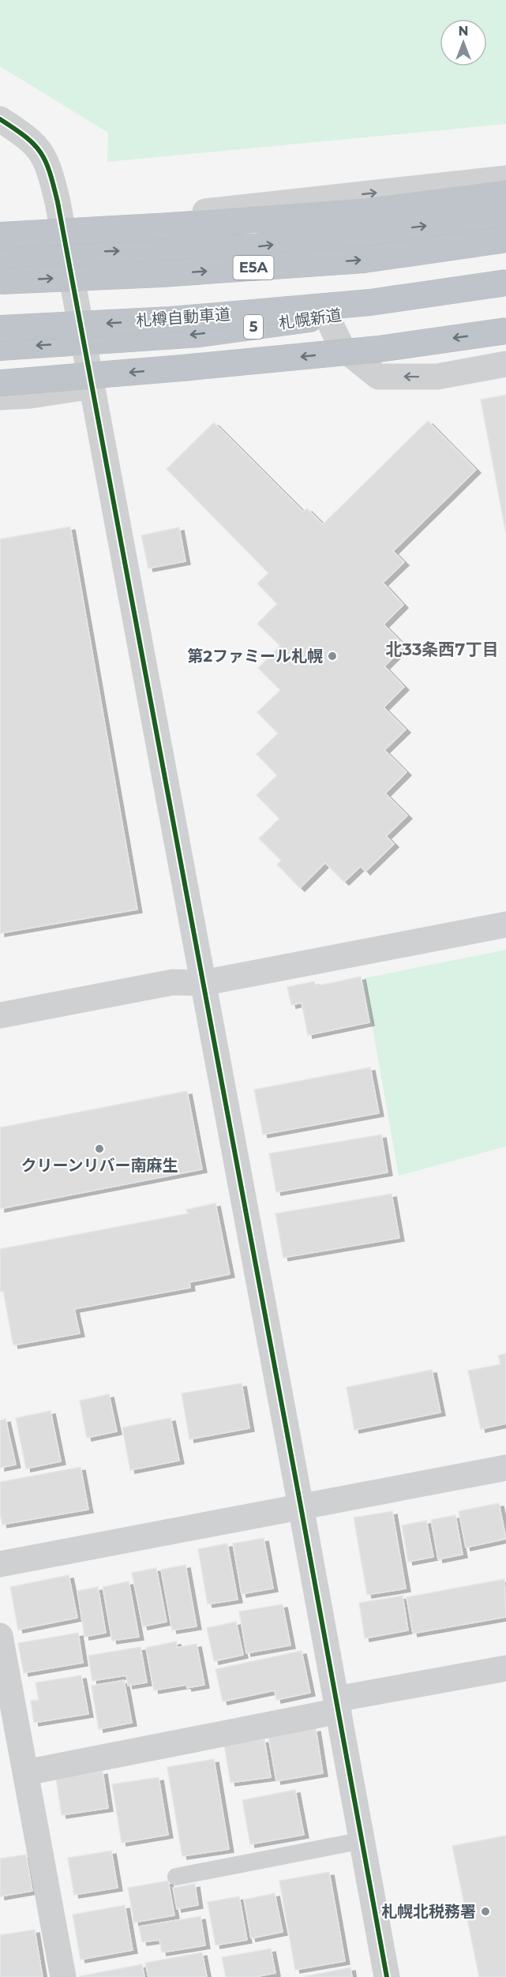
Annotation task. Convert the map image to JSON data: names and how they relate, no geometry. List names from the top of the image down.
{
  "streets": {
    "highway": [
      "E5A",
      "札樽自動車道",
      "札幌新道",
      "5"
    ]
  },
  "districts": ["北33条西7丁目"],
  "places": ["第2ファミール札幌", "クリーンリバー南麻生", "札幌北税務署"],
  "north": "top"
}
